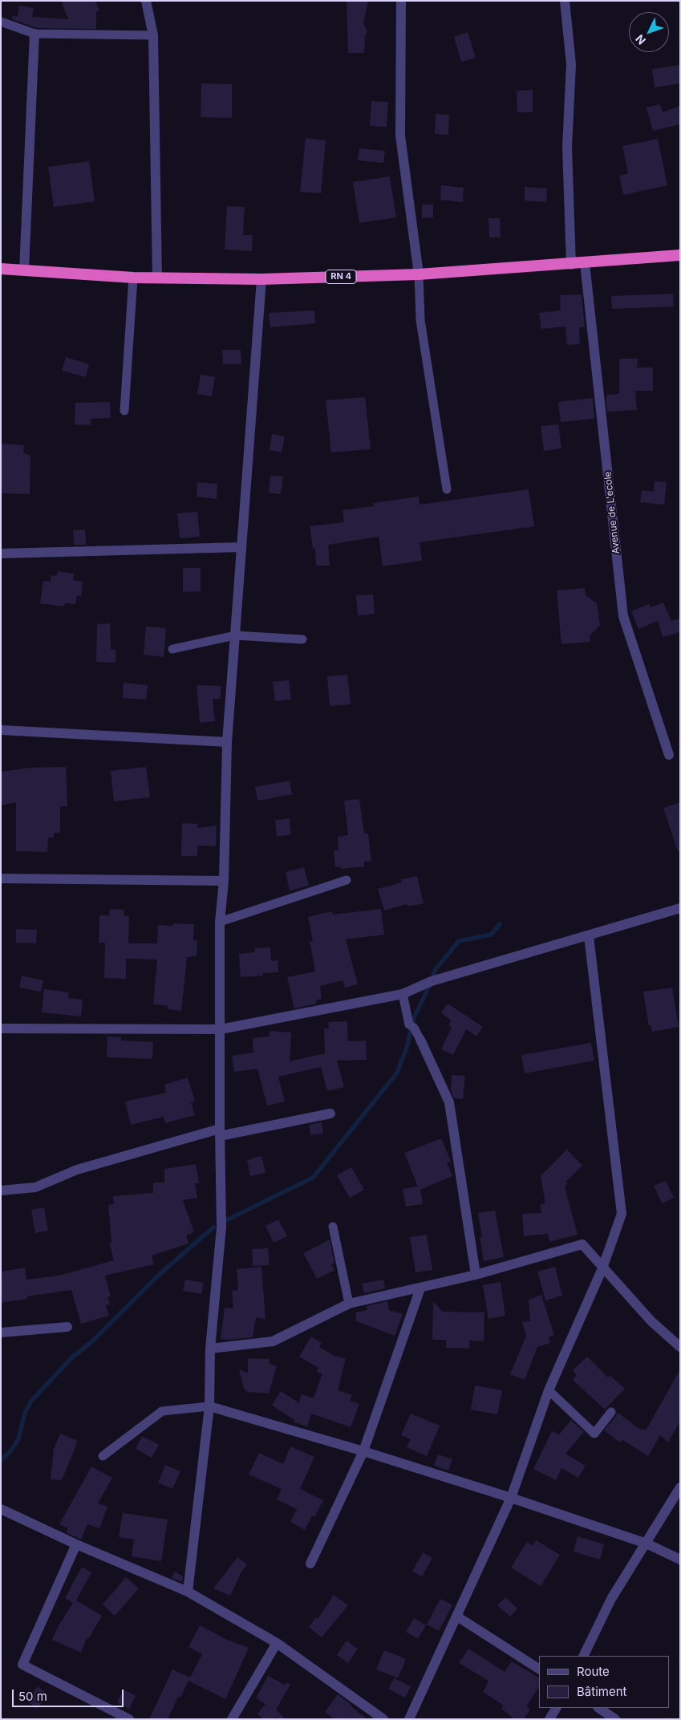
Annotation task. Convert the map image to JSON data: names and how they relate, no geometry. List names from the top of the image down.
{
  "streets": {
    "highway": ["RN 4"],
    "street": ["Avenue de L'ecole"]
  },
  "crossings": [
    ["RN 4", "Avenue de L'ecole"]
  ],
  "legend": ["Route", "Bâtiment"],
  "scale_bar": "50 m",
  "north": "bottom left"
}
